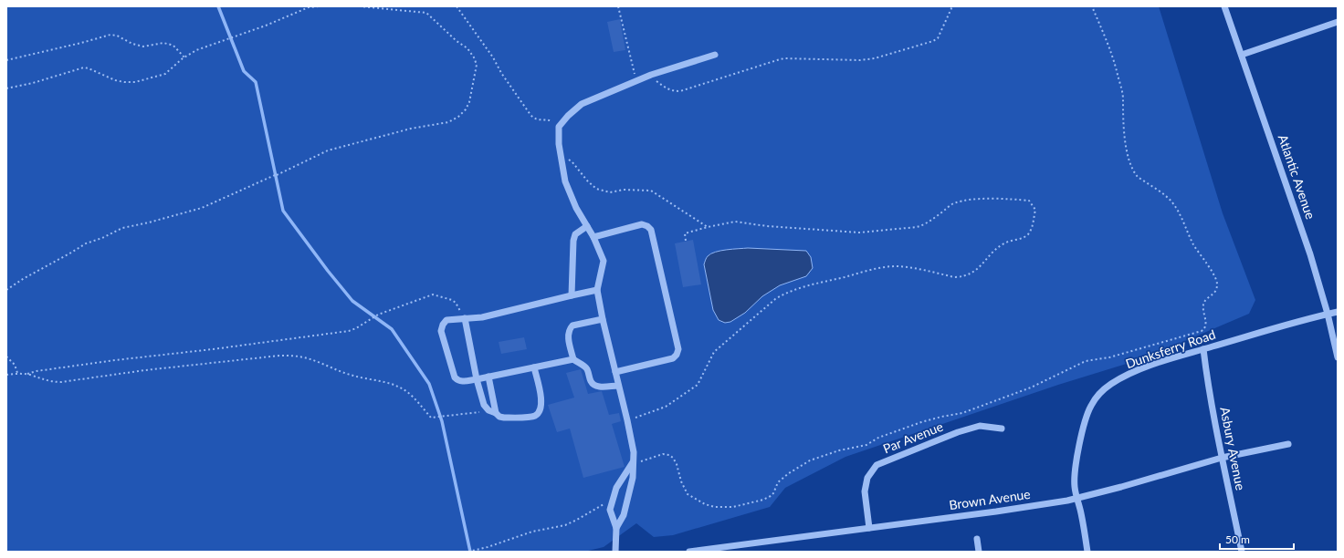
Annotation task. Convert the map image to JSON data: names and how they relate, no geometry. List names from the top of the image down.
{
  "streets": {
    "street": [
      "Atlantic Avenue",
      "Dunksferry Road",
      "Par Avenue",
      "Asbury Avenue",
      "Brown Avenue"
    ]
  },
  "crossings": [
    ["Atlantic Avenue", "Dunksferry Road"],
    ["Dunksferry Road", "Asbury Avenue"],
    ["Dunksferry Road", "Brown Avenue"],
    ["Par Avenue", "Brown Avenue"],
    ["Asbury Avenue", "Brown Avenue"]
  ],
  "scale_bar": "50 m"
}
